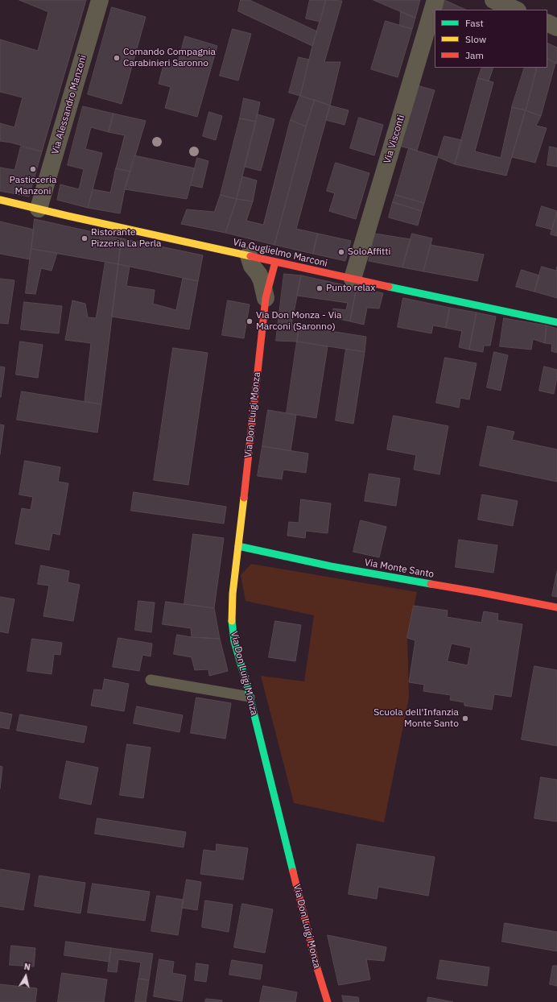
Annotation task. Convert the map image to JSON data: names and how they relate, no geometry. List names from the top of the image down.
{
  "streets": {
    "street": [
      "Via Alessandro Manzoni",
      "Via Visconti",
      "Via Guglielmo Marconi",
      "Via Don Luigi Monza",
      "Via Monte Santo"
    ]
  },
  "crossings": [
    ["Via Alessandro Manzoni", "Via Guglielmo Marconi"],
    ["Via Visconti", "Via Guglielmo Marconi"],
    ["Via Guglielmo Marconi", "Via Don Luigi Monza"],
    ["Via Don Luigi Monza", "Via Monte Santo"]
  ],
  "places": [
    "Comando Compagnia Carabinieri Saronno",
    "Pasticceria Manzoni",
    "Ristorante Pizzeria La Perla",
    "SoloAffitti",
    "Punto relax",
    "Via Don Monza - Via Marconi (Saronno)",
    "Scuola dell'Infanzia Monte Santo"
  ],
  "legend": ["Fast", "Slow", "Jam"],
  "north": "top"
}
